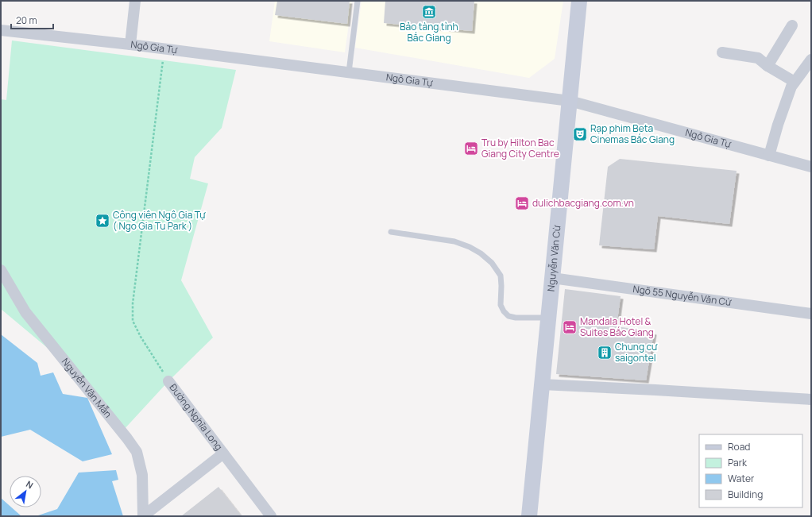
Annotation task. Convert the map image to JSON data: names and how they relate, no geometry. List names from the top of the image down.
{
  "streets": {
    "street": [
      "Ngô Gia Tự",
      "Nguyễn Văn Cừ",
      "Ngõ 55 Nguyễn Văn Cừ",
      "Nguyễn Văn Mẫn",
      "Đường Nghĩa Long"
    ]
  },
  "crossings": [
    ["Ngô Gia Tự", "Nguyễn Văn Cừ"],
    ["Nguyễn Văn Cừ", "Ngõ 55 Nguyễn Văn Cừ"],
    ["Nguyễn Văn Mẫn", "Đường Nghĩa Long"]
  ],
  "places": {
    "museum": ["Bảo tàng tỉnh Bắc Giang"],
    "theatre": ["Rạp phim Beta Cinemas Bắc Giang"],
    "hotel": ["Tru by Hilton Bac Giang City Centre", "dulichbacgiang.com.vn", "Mandala Hotel & Suites Bắc Giang"],
    "place": ["Công viên Ngô Gia Tự ( Ngo Gia Tu Park )"],
    "building": ["Chung cư saigontel"]
  },
  "legend": [
    "Road",
    "Park",
    "Water",
    "Building"
  ],
  "scale_bar": "20 m",
  "north": "top right"
}
